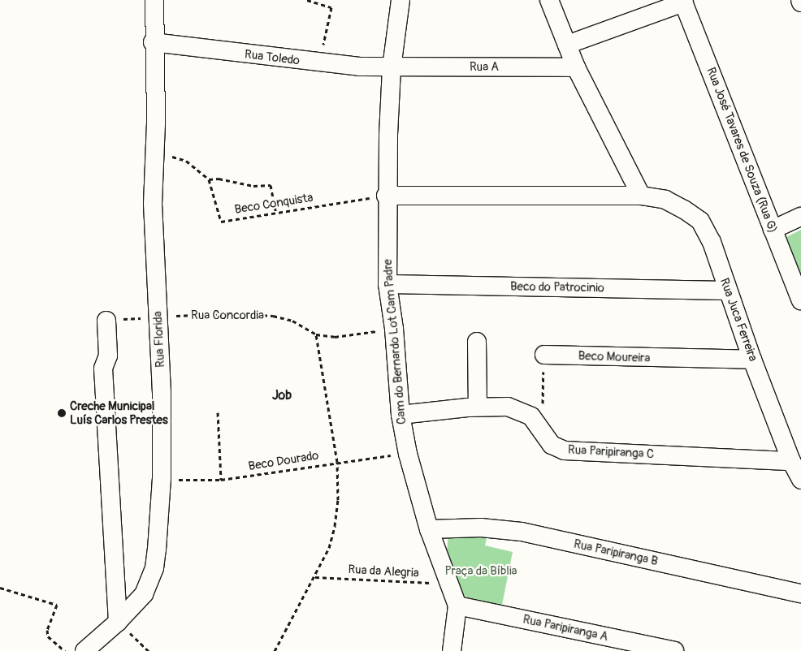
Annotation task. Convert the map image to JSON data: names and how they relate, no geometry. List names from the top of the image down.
{
  "streets": {
    "street": [
      "Rua Toledo",
      "Rua A",
      "Rua José Tavares de Souza (Rua G)",
      "Beco do Patrocinio",
      "Rua Juca Ferreira",
      "Rua Florida",
      "Cam do Bernardo Lot Cam Padre",
      "Beco Moureira",
      "Rua Paripiranga C",
      "Rua Paripiranga B",
      "Rua Paripiranga A"
    ],
    "path": [
      "Beco Conquista",
      "Rua Concordia",
      "Beco Dourado",
      "Rua da Alegria"
    ]
  },
  "crossings": [
    ["Rua Toledo", "Rua A"],
    ["Rua Toledo", "Rua Florida"],
    ["Rua Toledo", "Cam do Bernardo Lot Cam Padre"],
    ["Rua A", "Cam do Bernardo Lot Cam Padre"],
    ["Beco Conquista", "Rua Juca Ferreira"],
    ["Beco Conquista", "Cam do Bernardo Lot Cam Padre"],
    ["Beco do Patrocinio", "Rua Juca Ferreira"],
    ["Beco do Patrocinio", "Cam do Bernardo Lot Cam Padre"],
    ["Rua Concordia", "Rua Florida"],
    ["Rua Concordia", "Cam do Bernardo Lot Cam Padre"],
    ["Rua Juca Ferreira", "Cam do Bernardo Lot Cam Padre"],
    ["Rua Juca Ferreira", "Beco Moureira"],
    ["Rua Juca Ferreira", "Rua Paripiranga C"],
    ["Rua Florida", "Beco Dourado"],
    ["Cam do Bernardo Lot Cam Padre", "Rua Paripiranga C"],
    ["Cam do Bernardo Lot Cam Padre", "Beco Dourado"],
    ["Cam do Bernardo Lot Cam Padre", "Rua Paripiranga B"],
    ["Cam do Bernardo Lot Cam Padre", "Rua da Alegria"],
    ["Cam do Bernardo Lot Cam Padre", "Rua Paripiranga A"]
  ],
  "districts": ["Job"],
  "parks": ["Praça da Bíblia"],
  "places": ["Creche Municipal Luís Carlos Prestes"]
}
